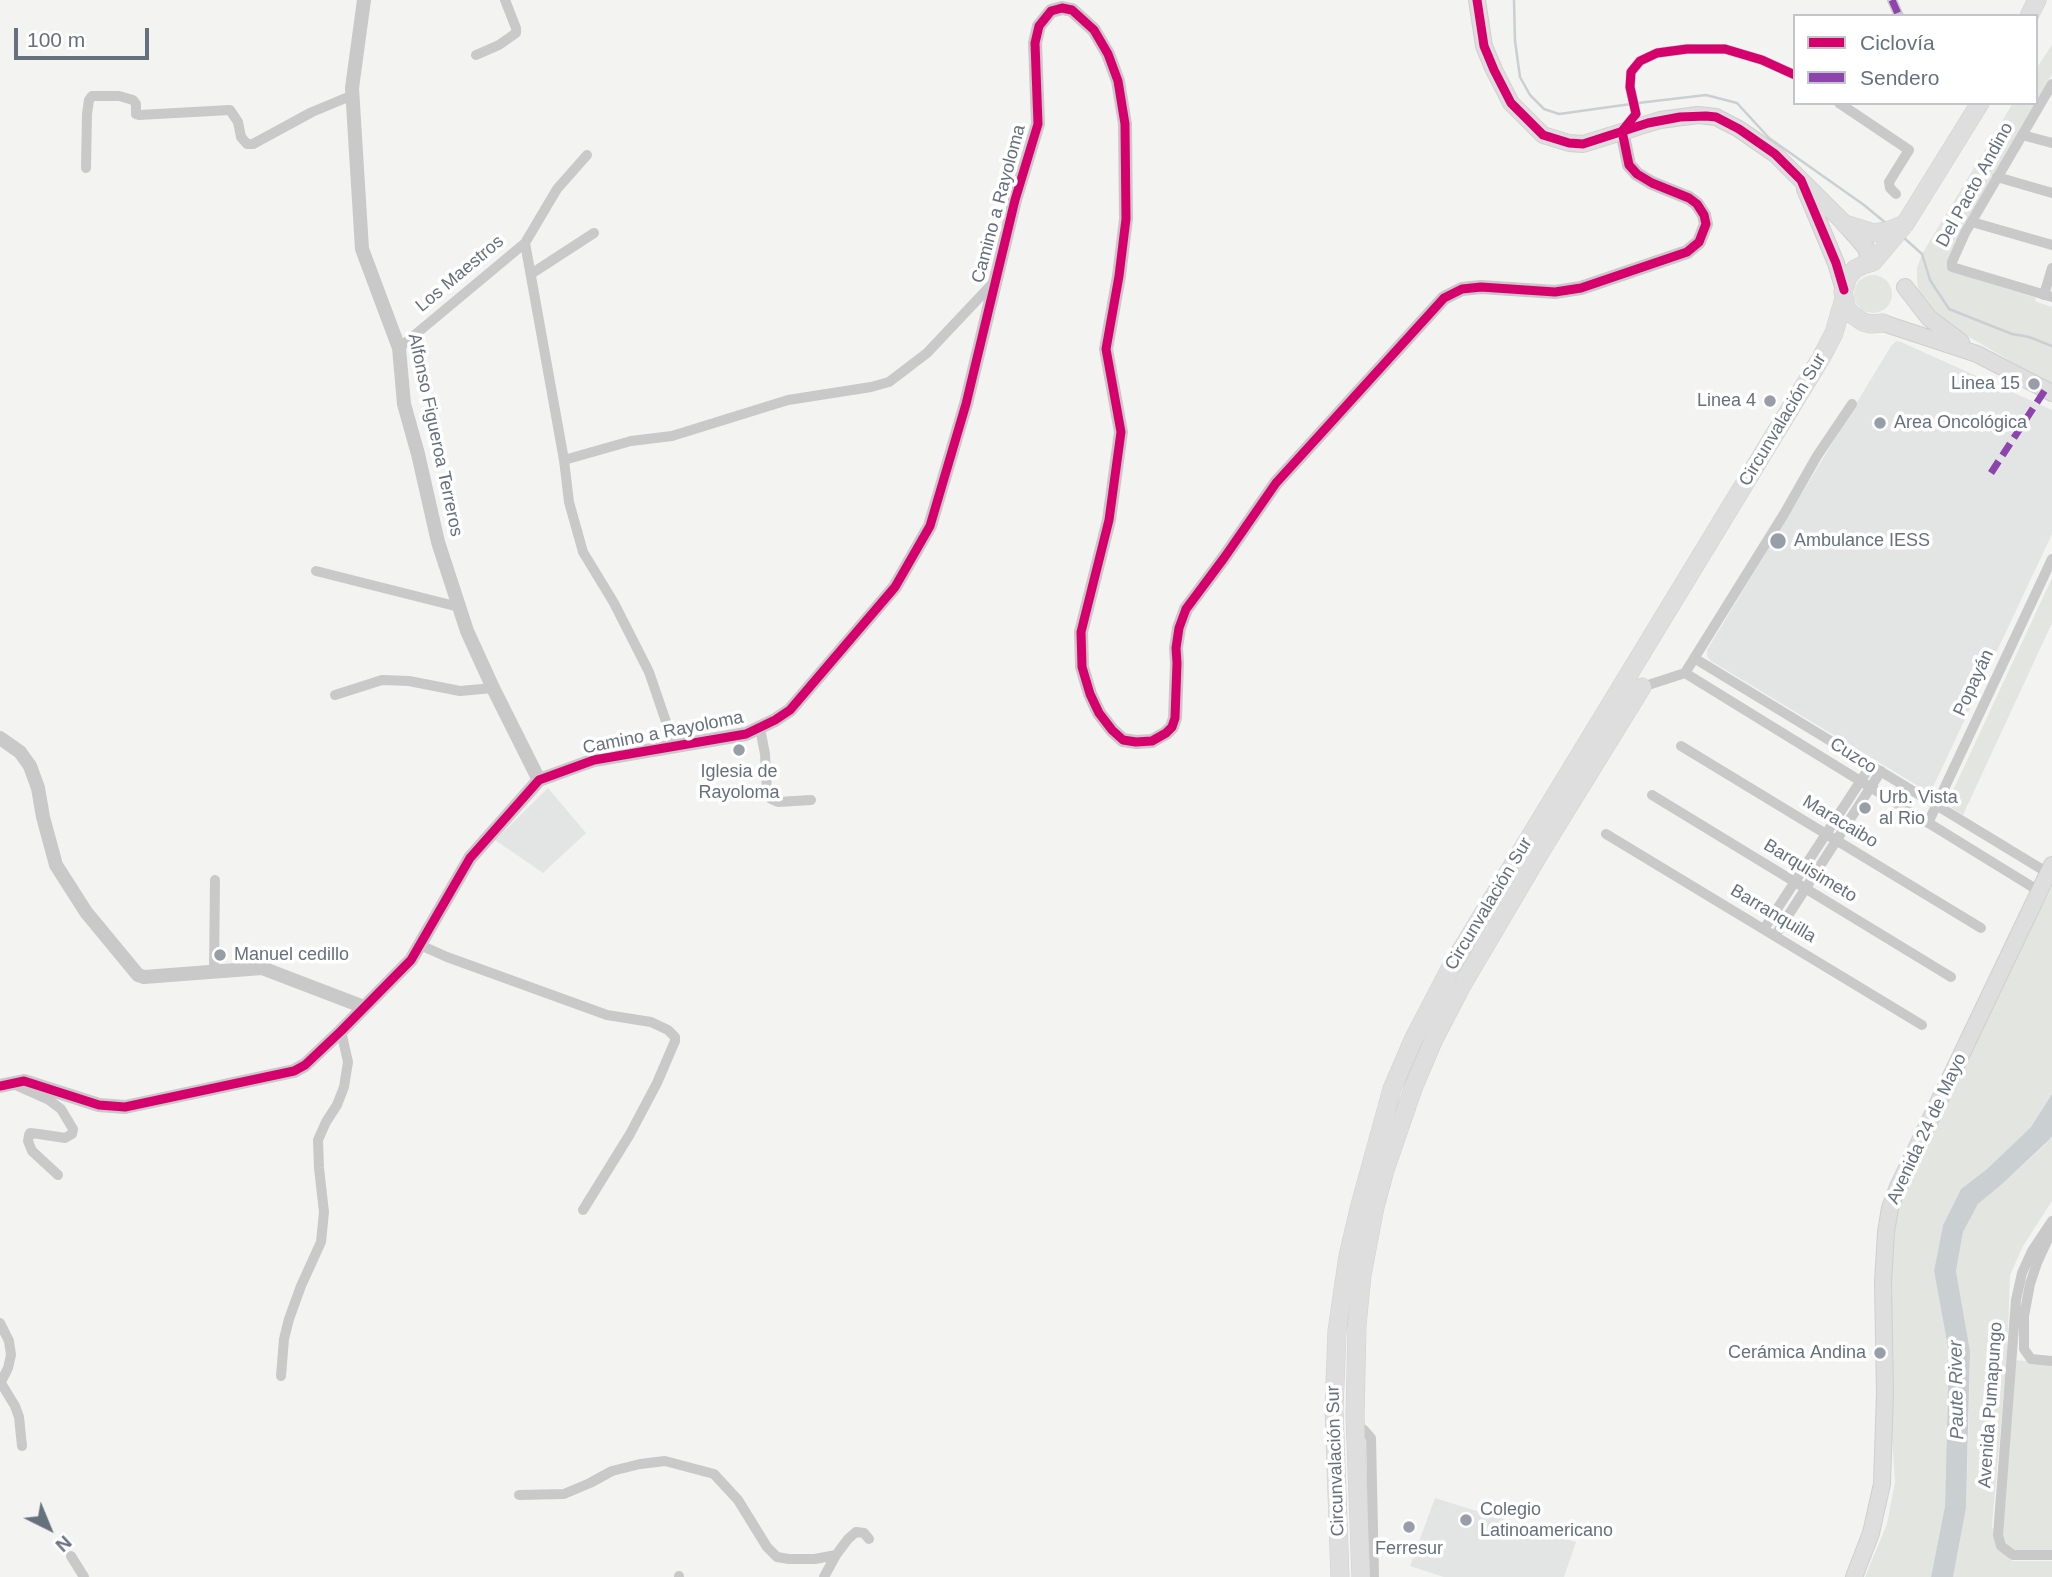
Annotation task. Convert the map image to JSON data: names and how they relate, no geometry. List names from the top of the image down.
{
  "streets": {
    "highway": ["Circunvalación Sur"],
    "main road": ["Avenida 24 de Mayo"],
    "street": [
      "Del Pacto Andino",
      "Camino a Rayoloma",
      "Los Maestros",
      "Alfonso Figueroa Terreros",
      "Popayán",
      "Cuzco",
      "Maracaibo",
      "Barquisimeto",
      "Barranquilla",
      "Avenida Pumapungo"
    ]
  },
  "crossings": [
    ["Camino a Rayoloma", "Alfonso Figueroa Terreros"],
    ["Los Maestros", "Alfonso Figueroa Terreros"],
    ["Popayán", "Cuzco"],
    ["Cuzco", "Avenida 24 de Mayo"]
  ],
  "water": ["Paute River"],
  "places": [
    "Linea 15",
    "Linea 4",
    "Area Oncológica",
    "Ambulance IESS",
    "Iglesia de Rayoloma",
    "Urb. Vista al Rio",
    "Manuel cedillo",
    "Cerámica Andina",
    "Colegio Latinoamericano",
    "Ferresur"
  ],
  "legend": ["Ciclovía", "Sendero"],
  "scale_bar": "100 m",
  "north": "bottom right"
}
